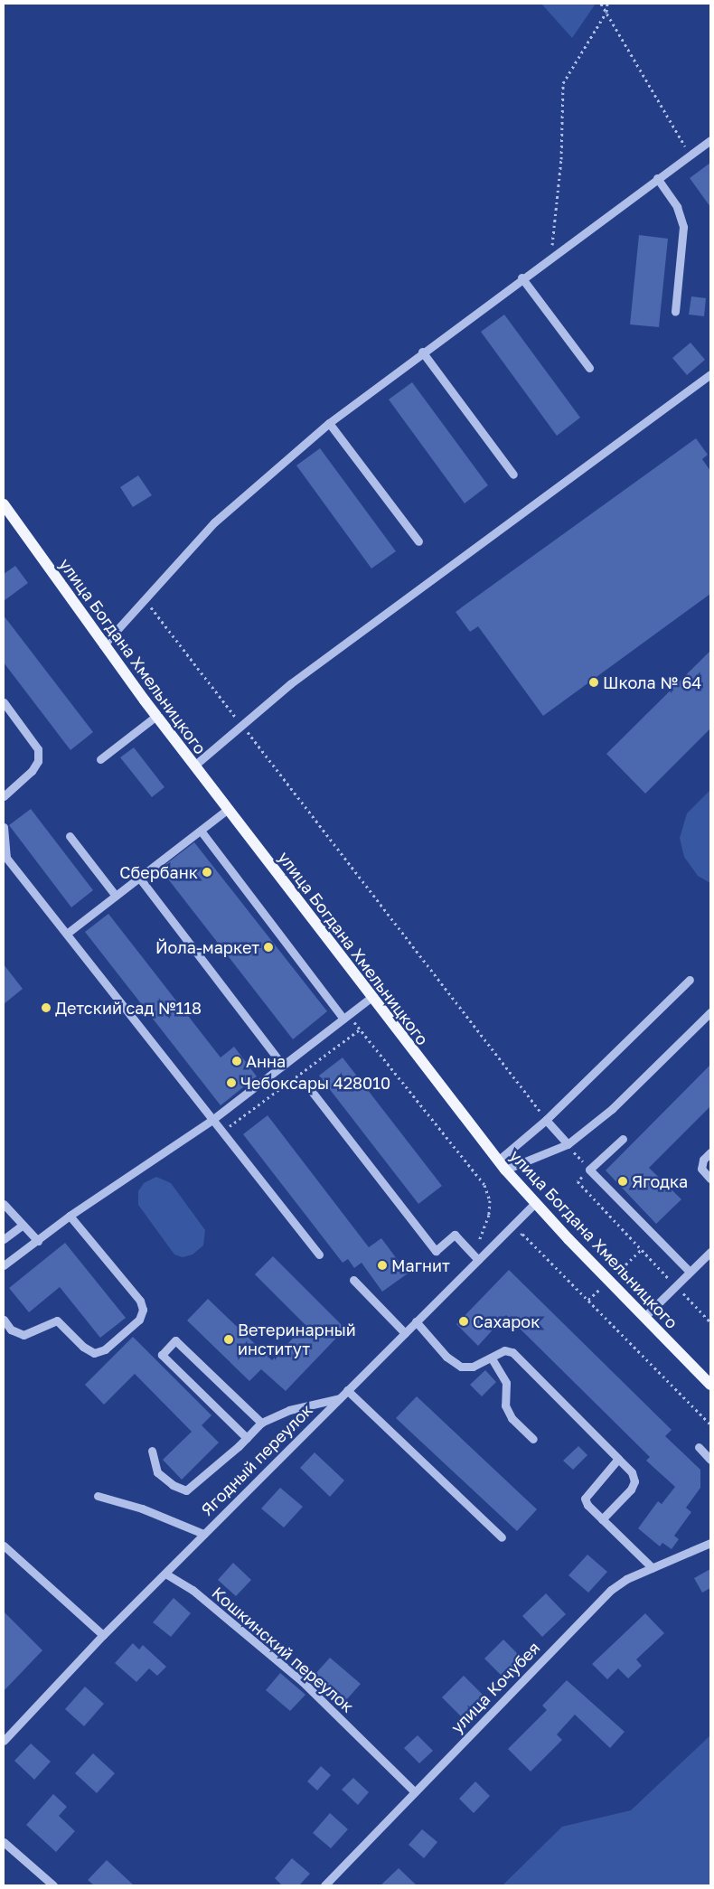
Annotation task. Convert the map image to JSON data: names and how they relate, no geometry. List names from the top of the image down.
{
  "streets": {
    "main road": ["улица Богдана Хмельницкого"],
    "street": ["Ягодный переулок", "Кошкинский переулок", "улица Кочубея"]
  },
  "crossings": [
    ["улица Богдана Хмельницкого", "Ягодный переулок"],
    ["Ягодный переулок", "Кошкинский переулок"],
    ["Кошкинский переулок", "улица Кочубея"]
  ],
  "places": [
    "Школа № 64",
    "Сбербанк",
    "Йола-маркет",
    "Детский сад №118",
    "Анна",
    "Чебоксары 428010",
    "Ягодка",
    "Магнит",
    "Сахарок",
    "Ветеринарный институт"
  ]
}
